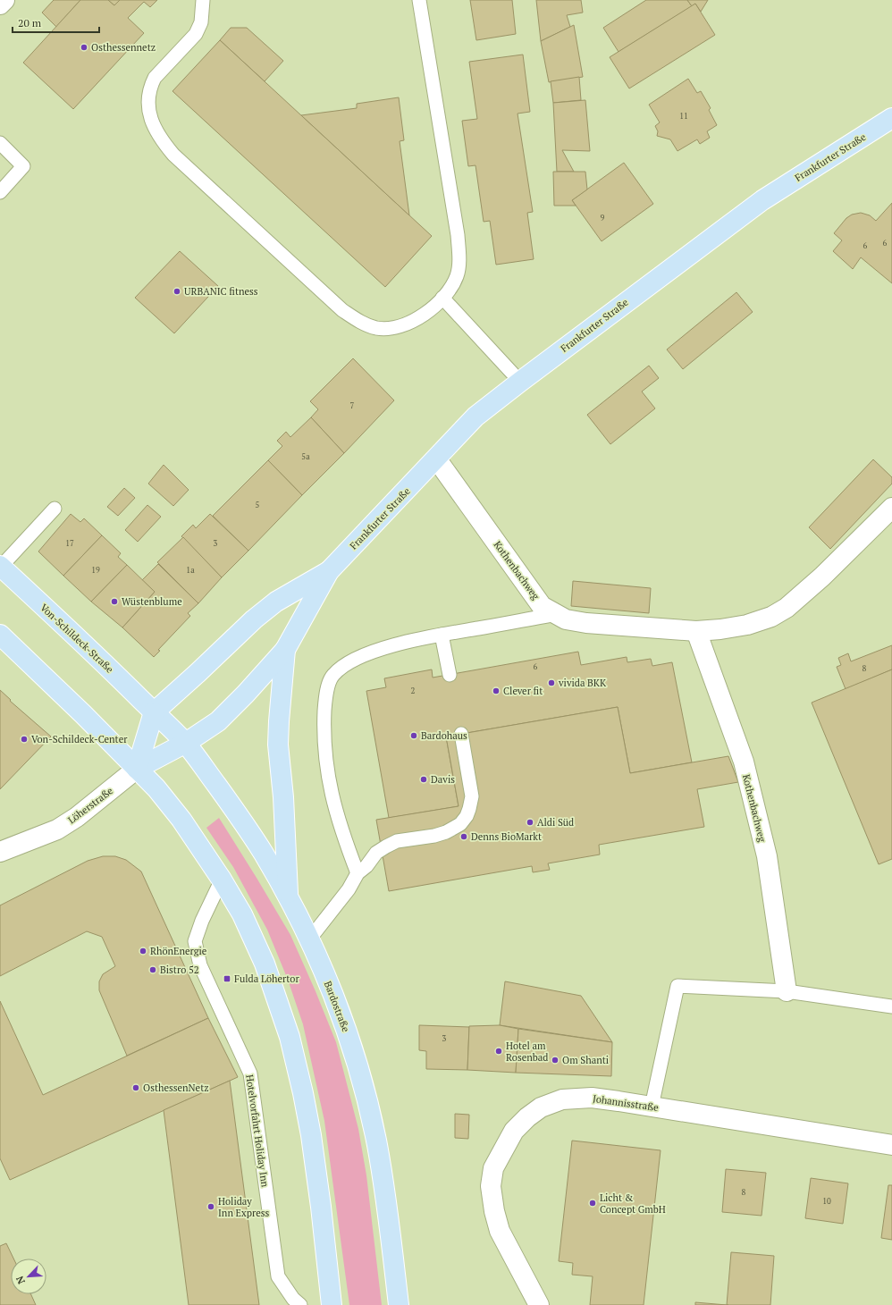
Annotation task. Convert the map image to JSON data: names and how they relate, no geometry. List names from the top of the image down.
{
  "streets": {
    "main road": ["Frankfurter Straße", "Von-Schildeck-Straße", "Bardostraße"],
    "street": ["Kothenbachweg", "Löherstraße", "Johannisstraße"],
    "lane": ["Hotelvorfahrt Holiday Inn"]
  },
  "crossings": [
    ["Frankfurter Straße", "Kothenbachweg"],
    ["Frankfurter Straße", "Von-Schildeck-Straße"],
    ["Frankfurter Straße", "Löherstraße"],
    ["Frankfurter Straße", "Bardostraße"],
    ["Von-Schildeck-Straße", "Bardostraße"]
  ],
  "places": {
    "other": [
      "Osthessennetz",
      "URBANIC fitness",
      "Wüstenblume",
      "vivida BKK",
      "Clever fit",
      "Bardohaus",
      "Von-Schildeck-Center",
      "Davis",
      "Aldi Süd",
      "Denns BioMarkt",
      "RhönEnergie",
      "Bistro 52",
      "Hotel am Rosenbad",
      "Om Shanti",
      "OsthessenNetz",
      "Licht & Concept GmbH",
      "Holiday Inn Express"
    ],
    "transit": ["Fulda Löhertor"]
  },
  "house_numbers": [
    "11",
    "9",
    "6",
    "6",
    "7",
    "5a",
    "5",
    "17",
    "3",
    "19",
    "1a",
    "6",
    "8",
    "2",
    "3",
    "8",
    "10"
  ],
  "scale_bar": "20 m",
  "north": "bottom left"
}
